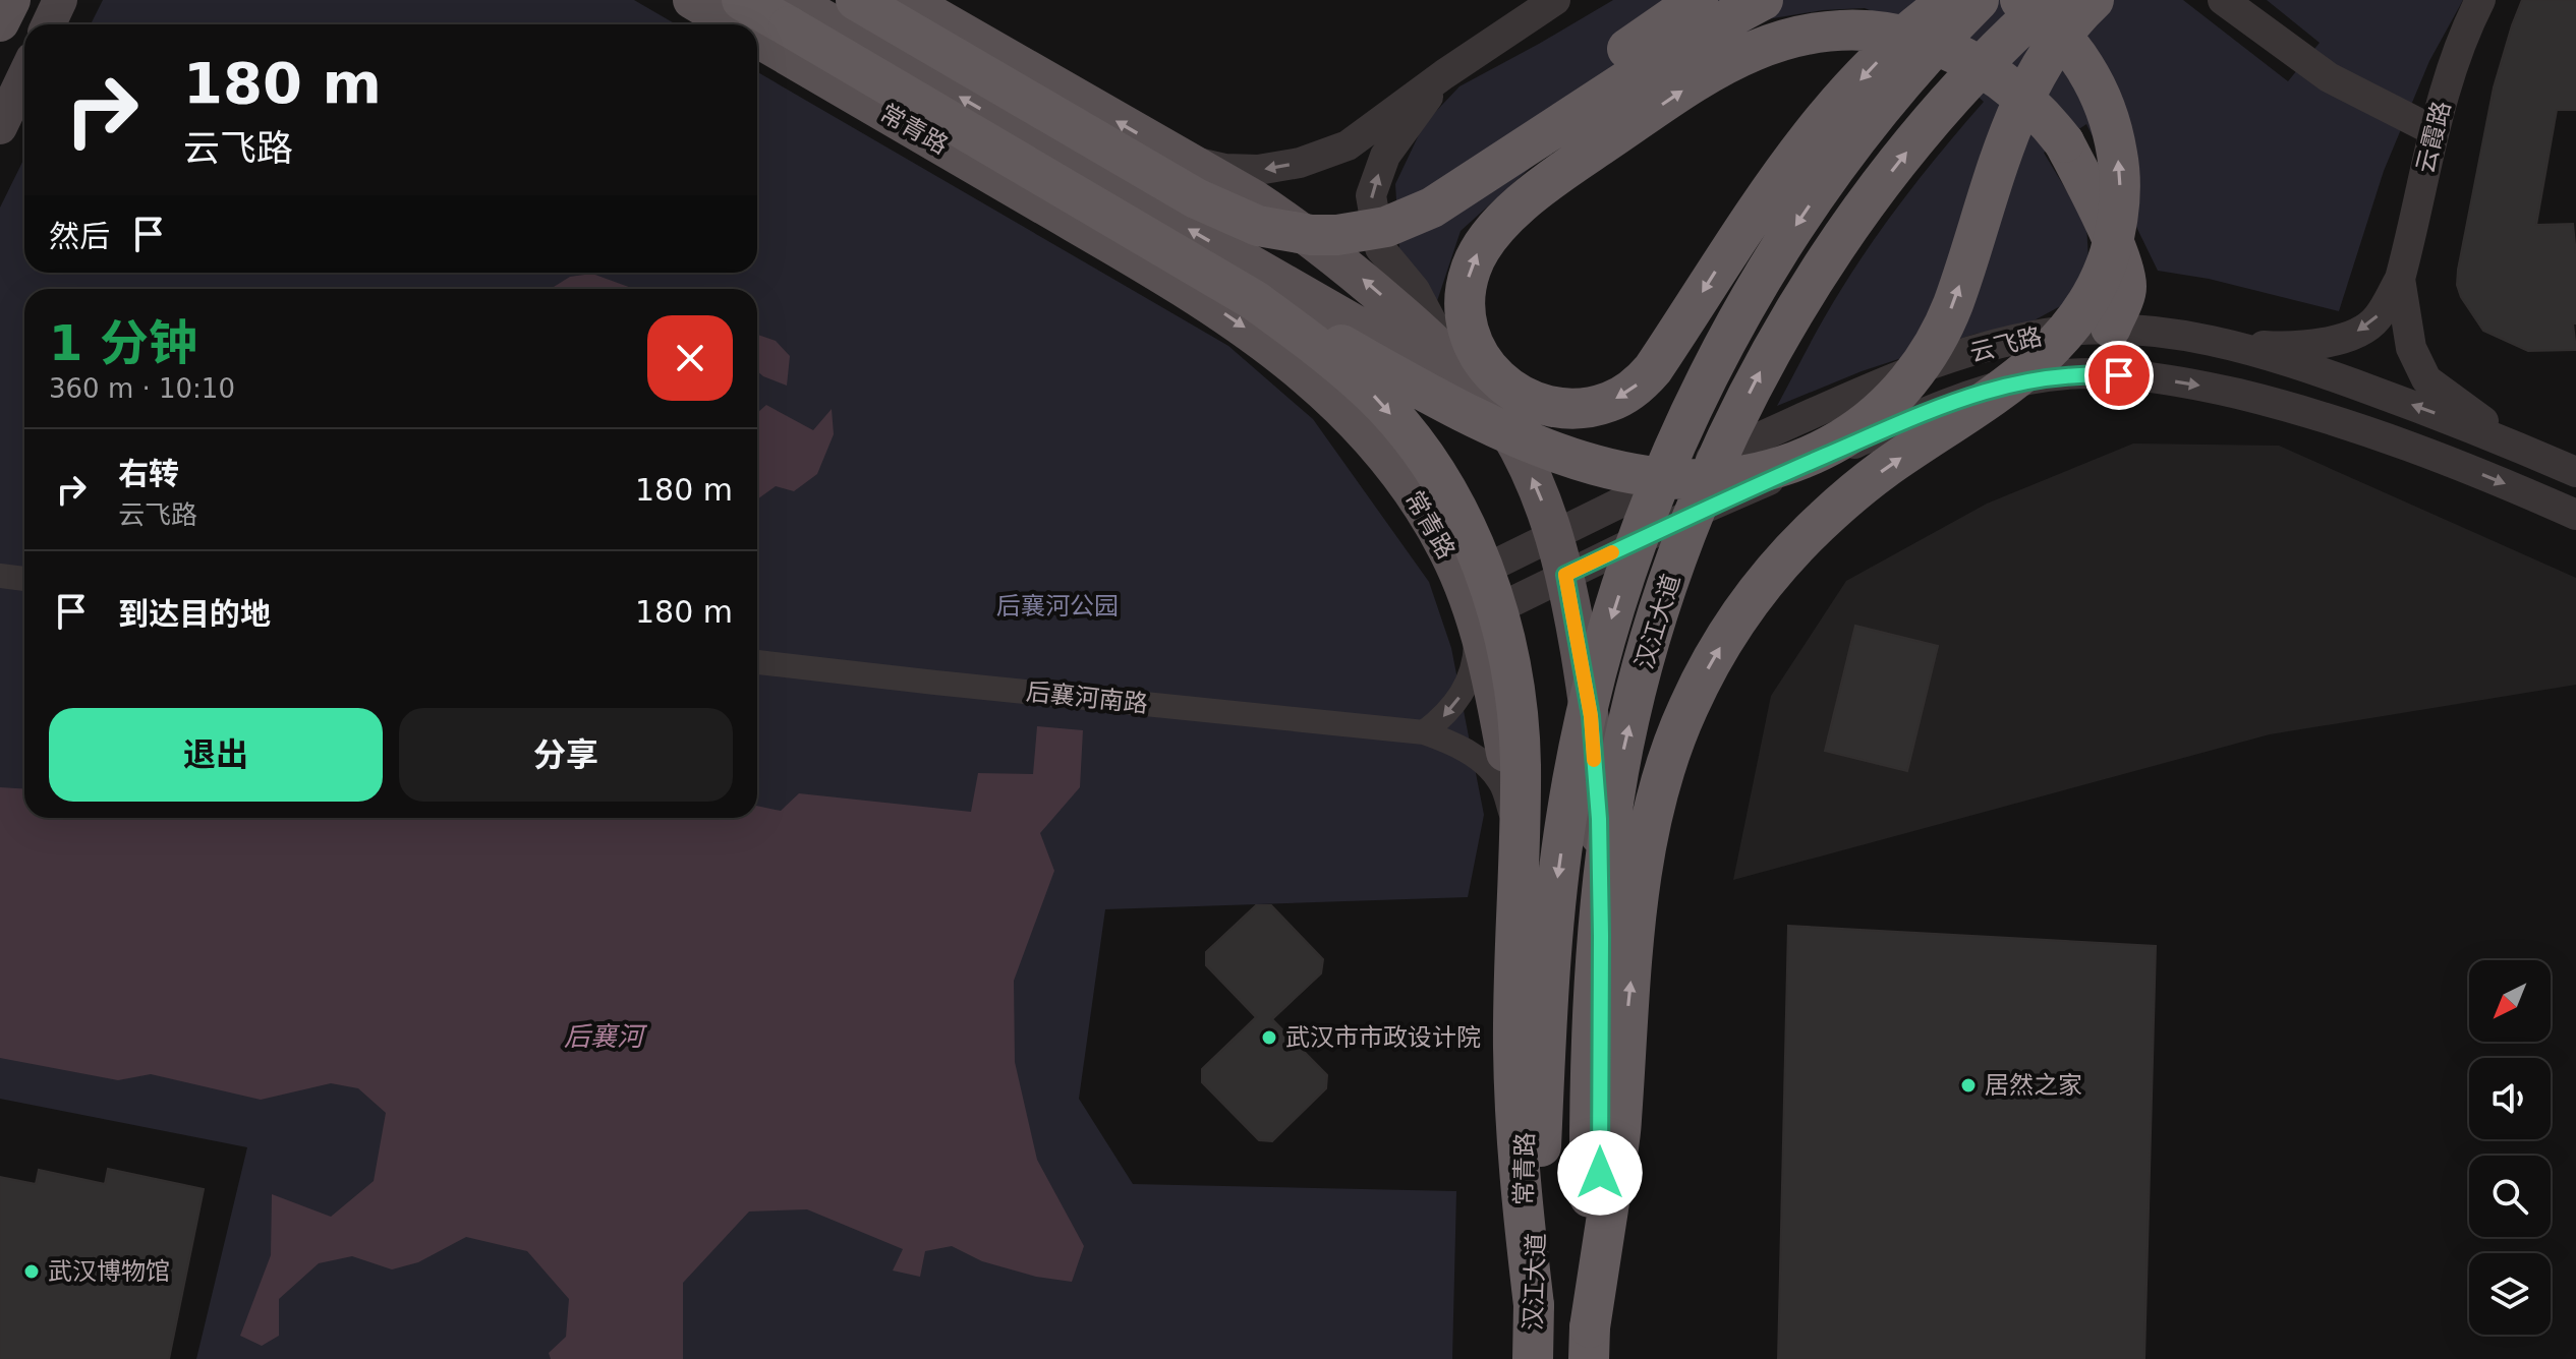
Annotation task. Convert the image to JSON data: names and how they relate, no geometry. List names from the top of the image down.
{
  "streets": {
    "highway": ["汉江大道"],
    "main road": ["常青路"],
    "street": ["云霞路", "云飞路", "后襄河南路"]
  },
  "crossings": [
    ["常青路", "云飞路"],
    ["常青路", "后襄河南路"]
  ],
  "water": ["后襄河"],
  "parks": ["后襄河公园"],
  "places": ["武汉市市政设计院", "居然之家", "武汉博物馆"],
  "north": "bottom left",
  "page": {
    "turn": ["180 m", "云飞路"],
    "then": "然后",
    "heading": ["1 分钟", "360 m · 10:10"],
    "list": [
      {
        "name": "右转",
        "note": "云飞路",
        "value": "180 m"
      },
      {
        "name": "到达目的地",
        "value": "180 m"
      }
    ],
    "buttons": ["退出", "分享"]
  }
}
